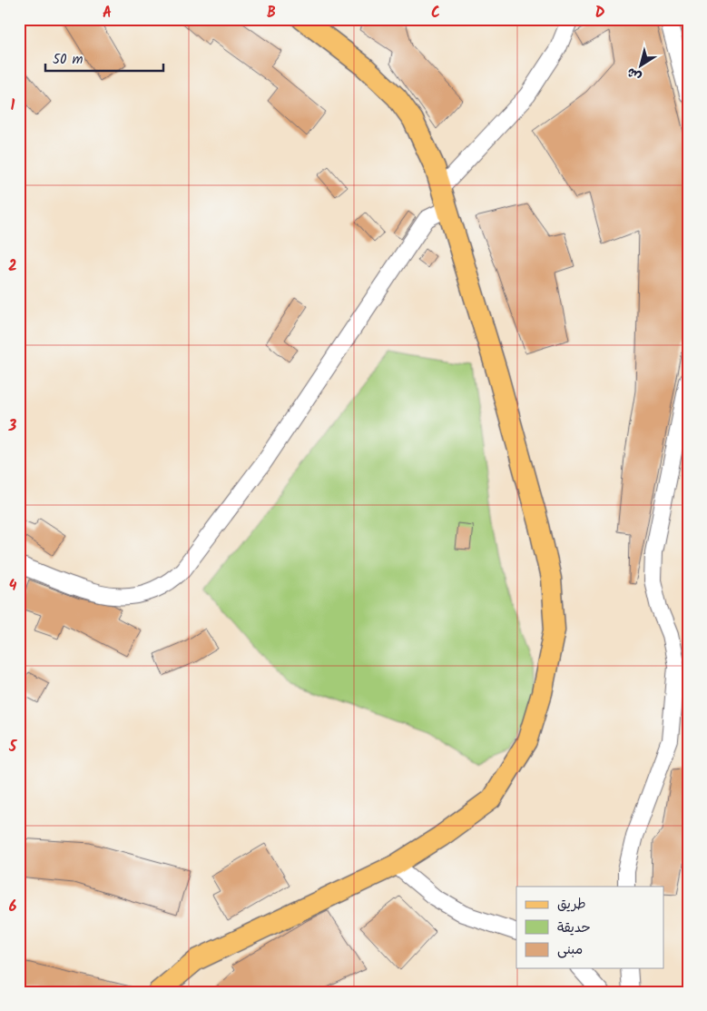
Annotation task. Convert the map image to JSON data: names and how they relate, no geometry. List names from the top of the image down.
{
  "legend": ["طريق", "حديقة", "مبنى"],
  "scale_bar": "50 m",
  "north": "bottom left",
  "grid": {
    "columns": [
      "A",
      "B",
      "C",
      "D"
    ],
    "rows": [
      "1",
      "2",
      "3",
      "4",
      "5",
      "6"
    ]
  }
}
